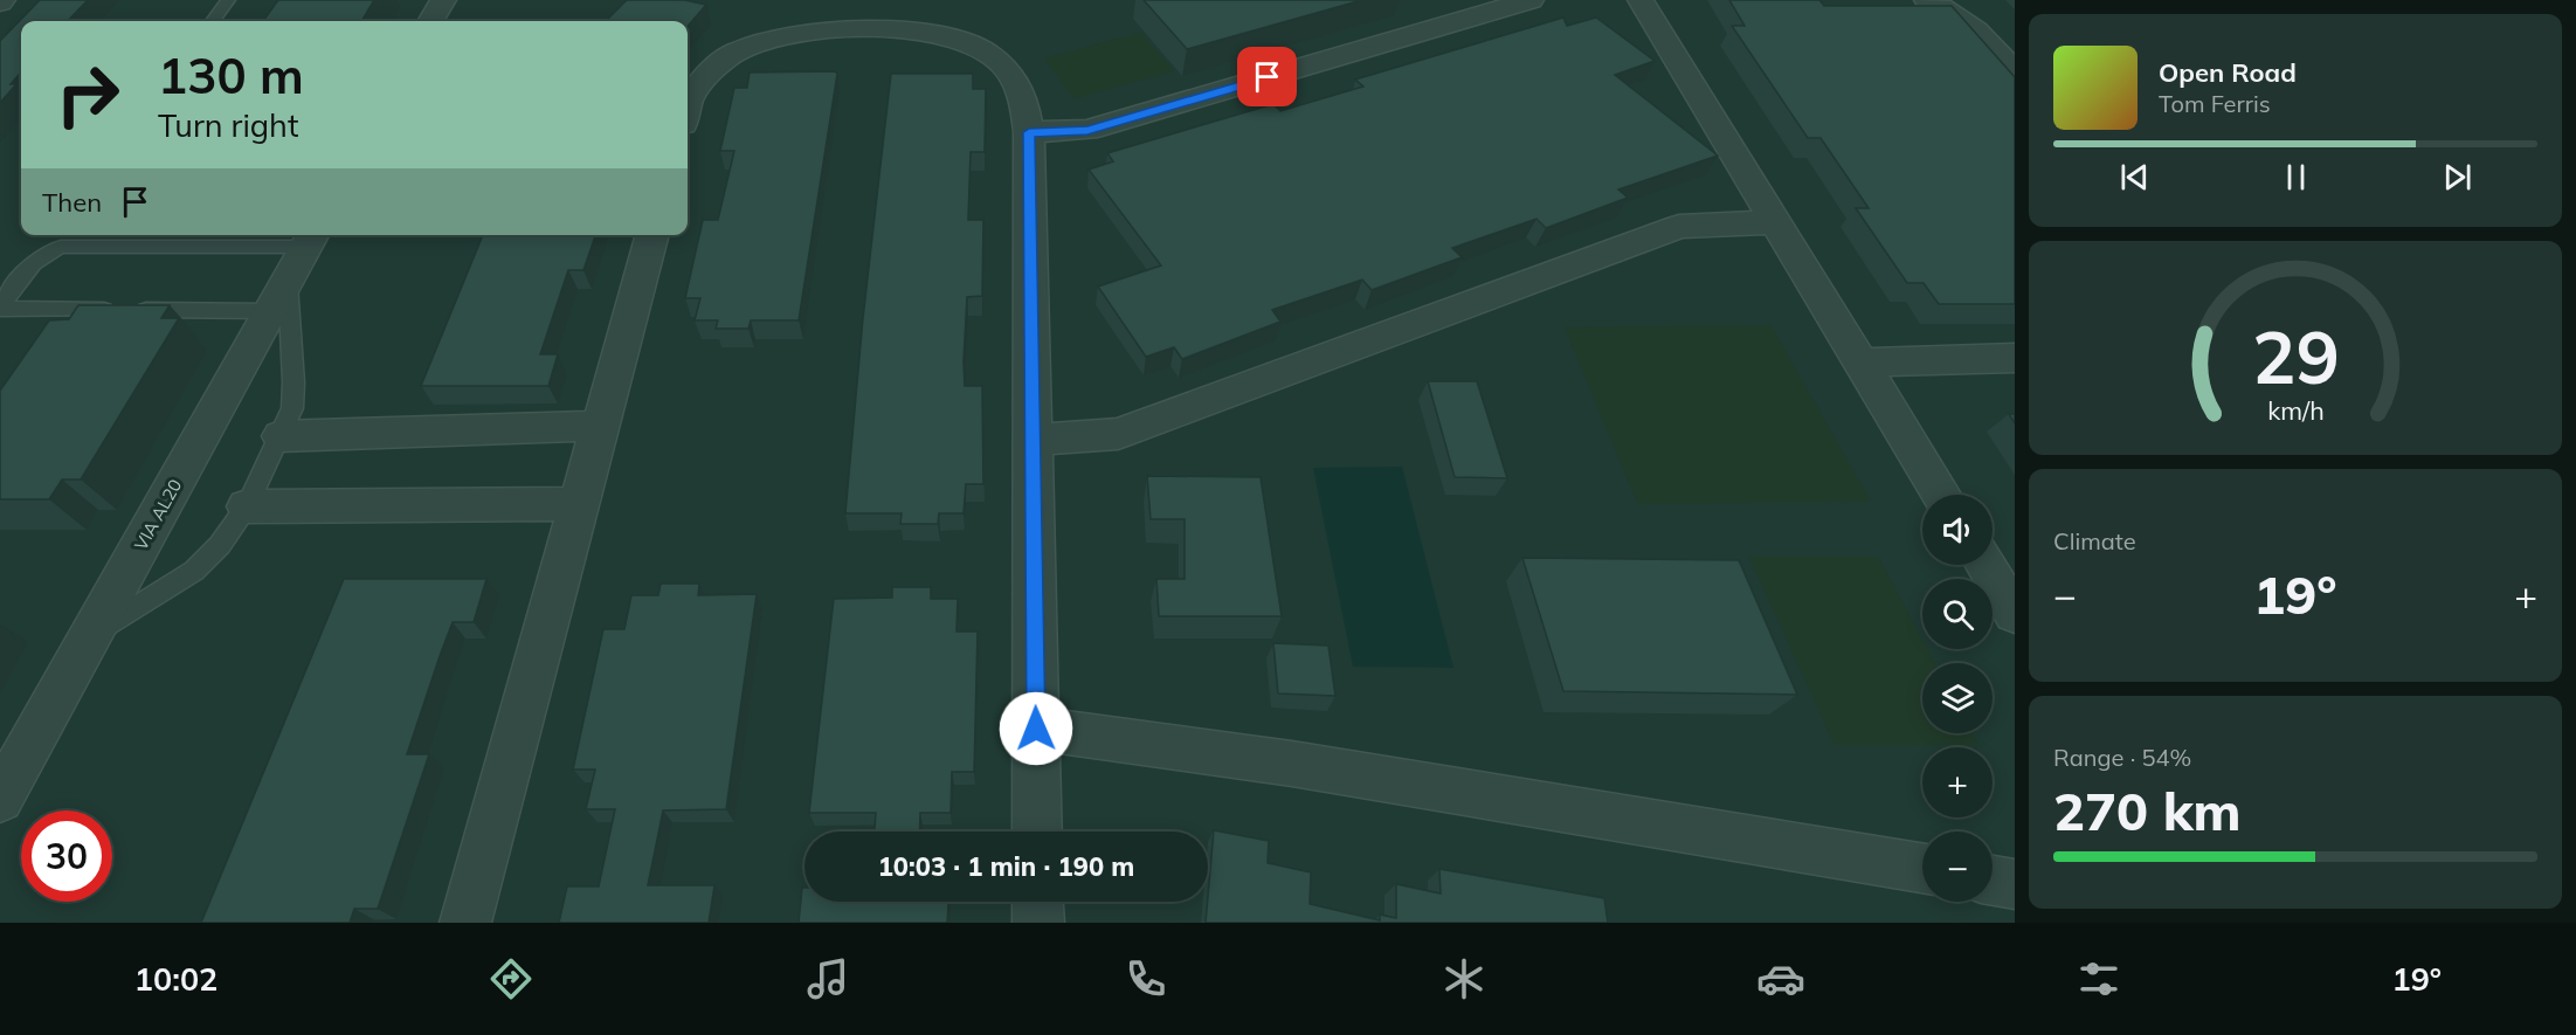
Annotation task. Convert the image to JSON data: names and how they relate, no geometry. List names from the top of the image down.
{
  "streets": {
    "street": ["VIA AL20"]
  },
  "page": {
    "turn": ["130 m", "Turn right"],
    "song": ["Open Road", "Tom Ferris"],
    "then": "Then",
    "tile": [
      "Climate",
      ["Range · 54%", "270 km"]
    ],
    "map_buttons": ["+", "−"],
    "heat": ["−", "19°", "+"],
    "limit": "30",
    "trip": "10:03 · 1 min · 190 m",
    "tabs": ["10:02", "19°"],
    "gauge": ["29", "km/h"]
  }
}
